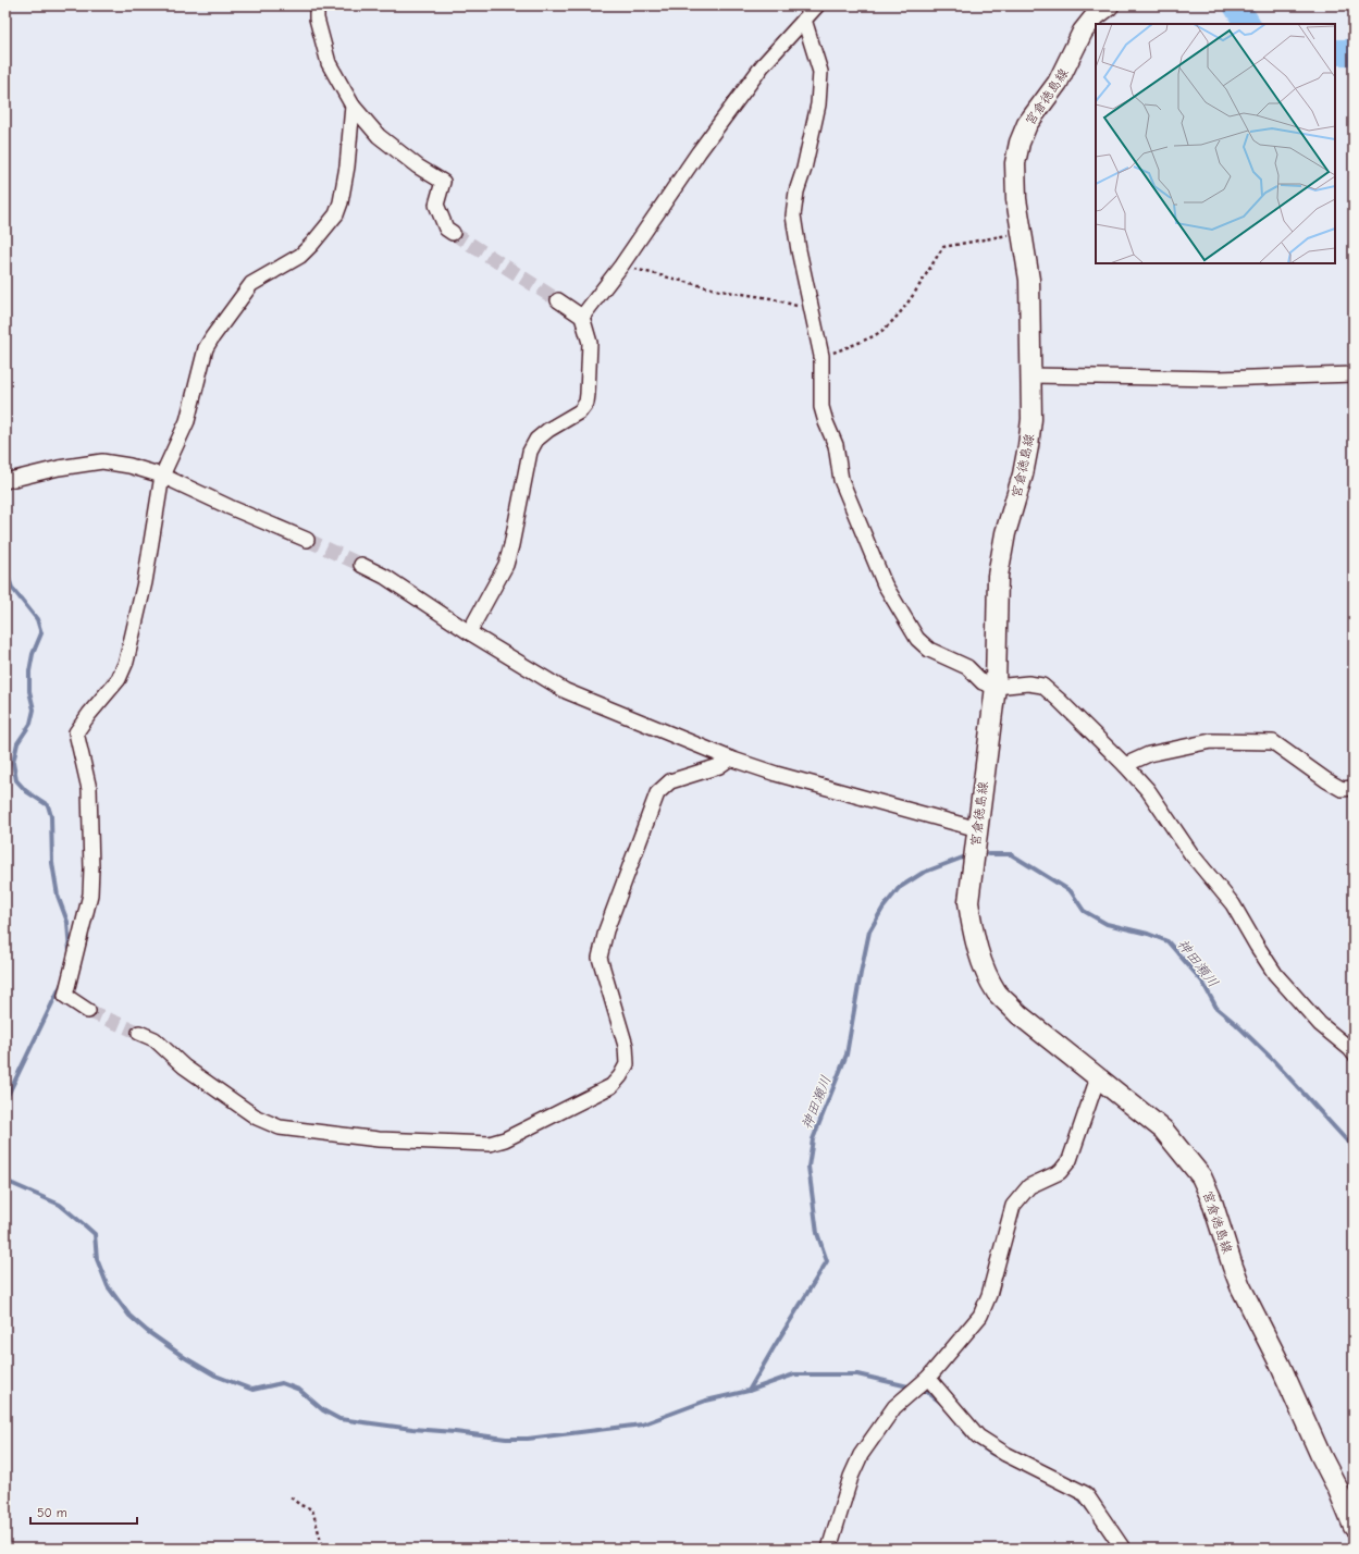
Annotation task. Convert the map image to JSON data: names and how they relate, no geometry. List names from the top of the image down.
{
  "streets": {
    "main road": ["宮倉徳島線"]
  },
  "water": ["神田瀬川"],
  "scale_bar": "50 m"
}
